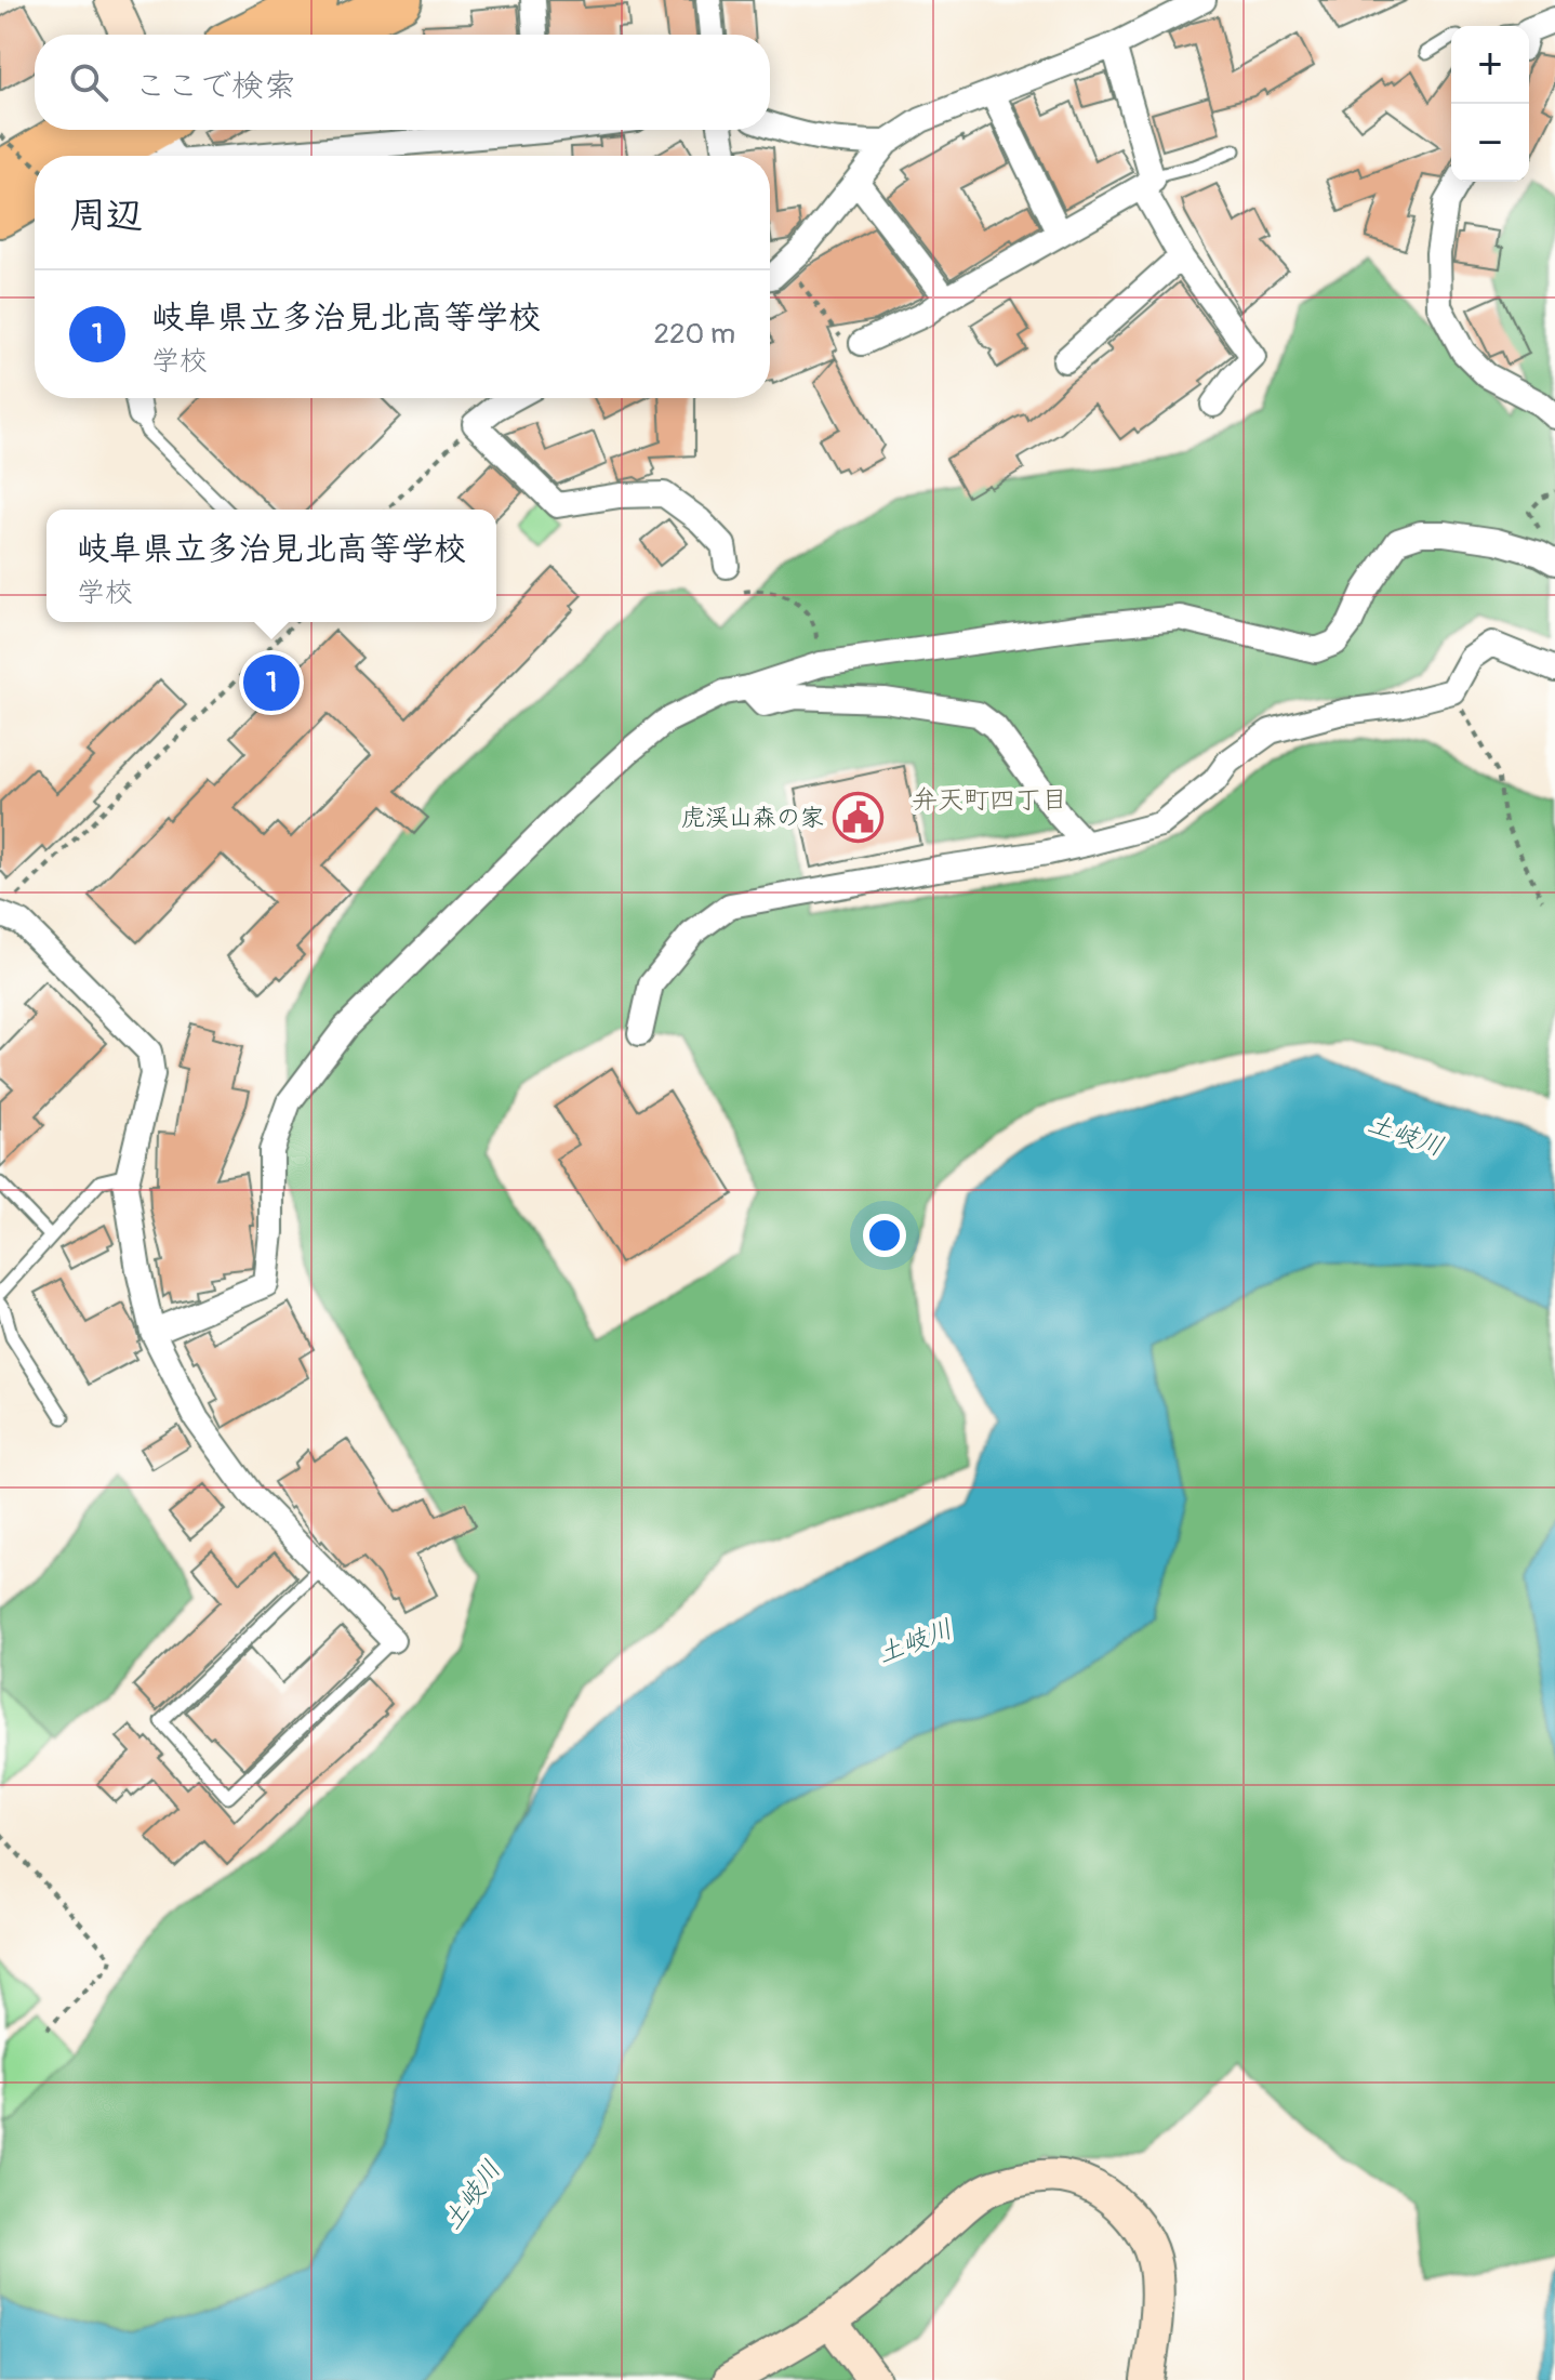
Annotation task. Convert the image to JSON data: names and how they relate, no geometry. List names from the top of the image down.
{
  "districts": ["弁天町四丁目"],
  "water": ["土岐川"],
  "places": {
    "public building": ["虎渓山森の家"]
  },
  "page": {
    "map_buttons": ["+", "−"],
    "search": "ここで検索",
    "heading": "周辺",
    "list": [
      {
        "mark": "1",
        "name": "岐阜県立多治見北高等学校",
        "note": "学校",
        "value": "220 m"
      }
    ],
    "popup": ["岐阜県立多治見北高等学校", "学校"],
    "pins": "1"
  }
}
